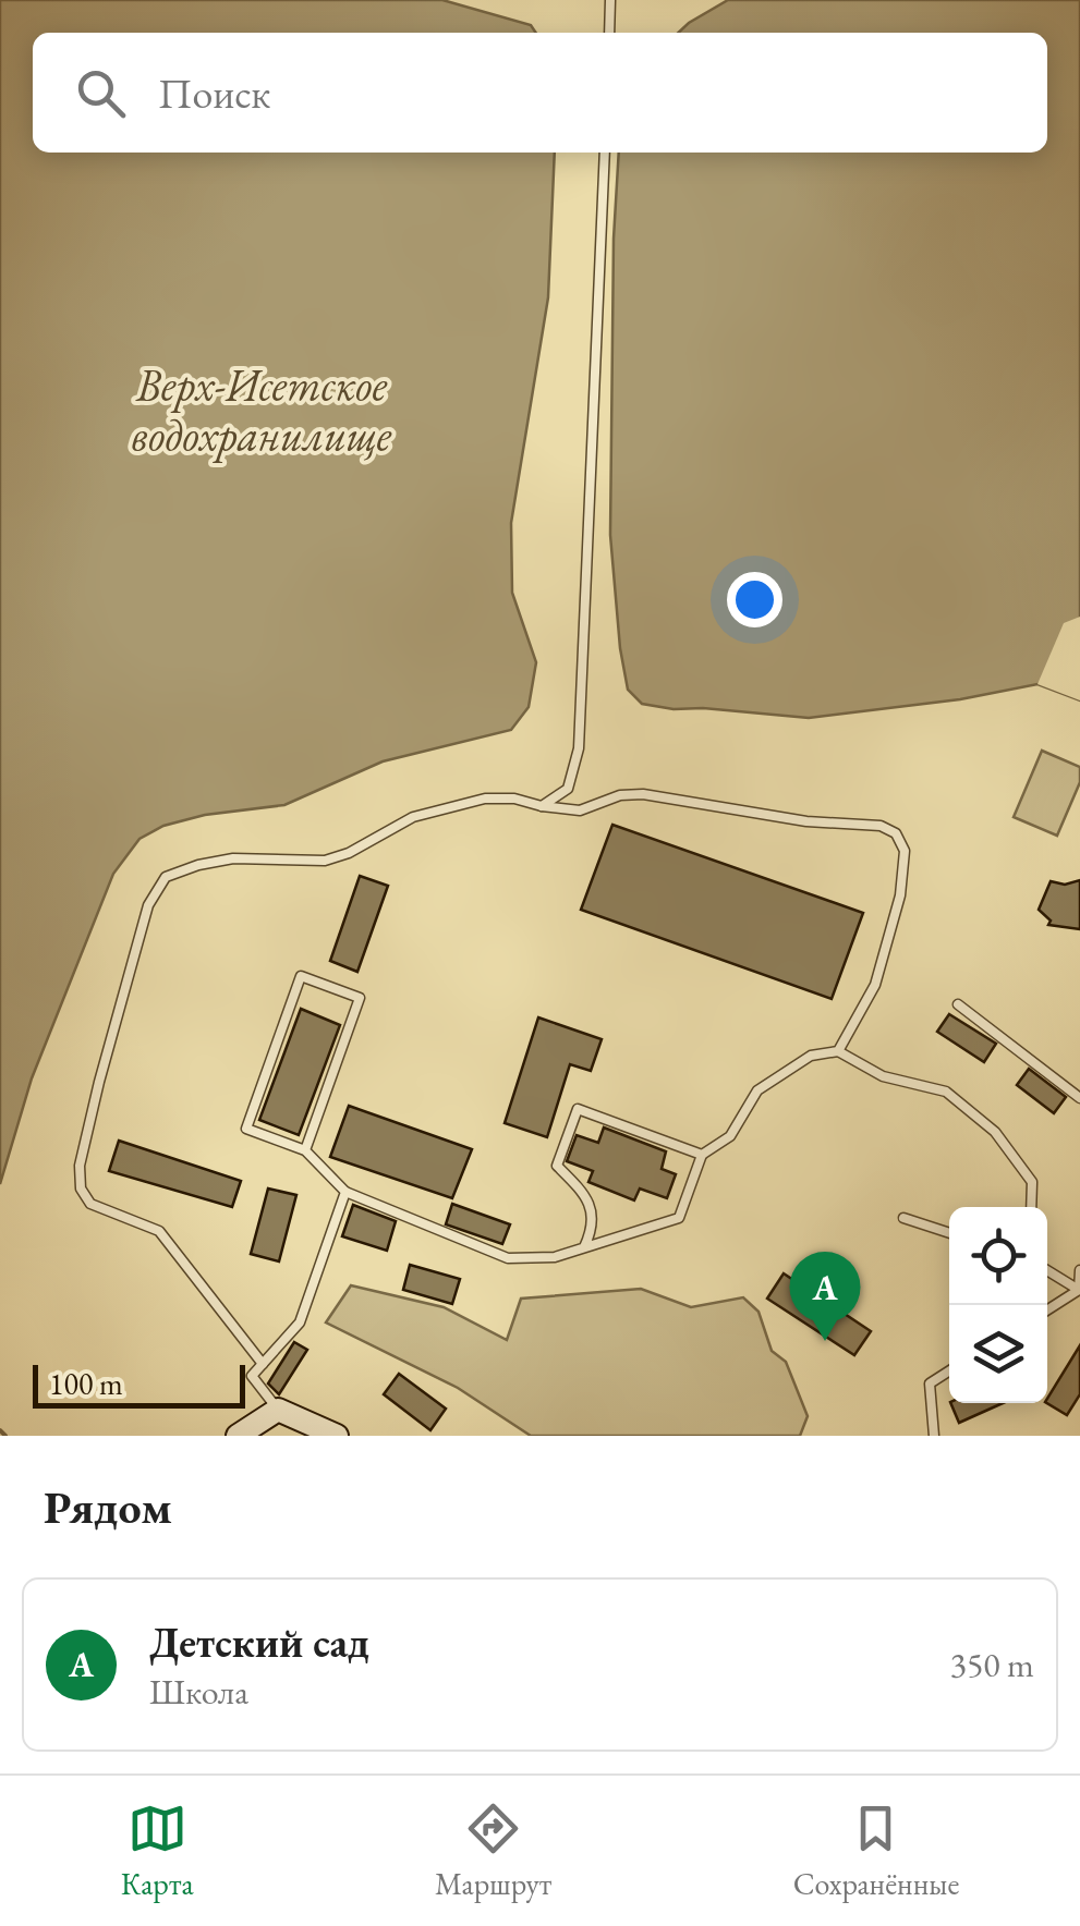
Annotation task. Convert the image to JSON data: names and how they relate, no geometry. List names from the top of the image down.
{
  "water": ["Верх-Исетское водохранилище"],
  "scale_bar": "100 m",
  "page": {
    "search": "Поиск",
    "pins": "A",
    "scale": "100 m",
    "heading": "Рядом",
    "list": [
      {
        "mark": "A",
        "name": "Детский сад",
        "note": "Школа",
        "value": "350 m"
      }
    ],
    "nav": ["Карта", "Маршрут", "Сохранённые"]
  }
}
